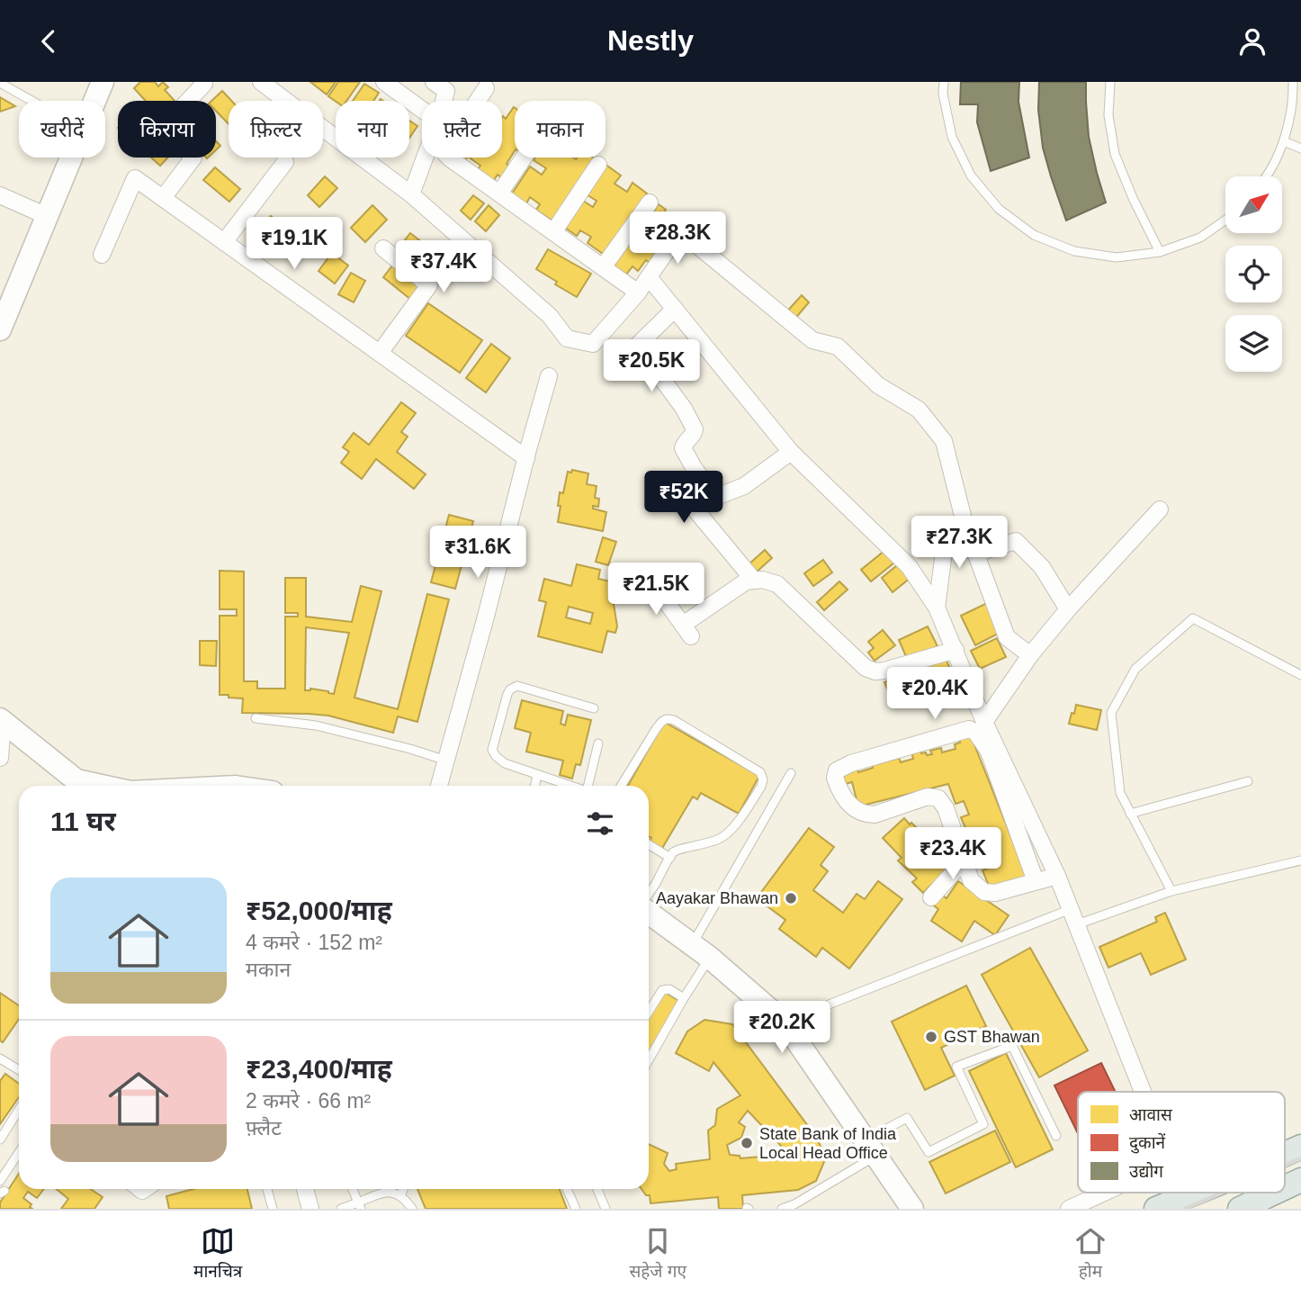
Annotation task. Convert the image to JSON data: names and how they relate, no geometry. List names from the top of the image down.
{
  "places": ["Aayakar Bhawan", "GST Bhawan", "State Bank of India Local Head Office"],
  "legend": ["आवास", "दुकानें", "उद्योग"],
  "north": "top right",
  "page": {
    "header": "Nestly",
    "chip": [
      "खरीदें",
      "किराया",
      "फ़िल्टर",
      "नया",
      "फ़्लैट",
      "मकान"
    ],
    "price": [
      "₹28.3K",
      "₹19.1K",
      "₹37.4K",
      "₹20.5K",
      "₹52K",
      "₹27.3K",
      "₹31.6K",
      "₹21.5K",
      "₹20.4K",
      "₹23.4K",
      "₹20.2K"
    ],
    "heading": "11 घर",
    "list": [
      {
        "name": "₹52,000/माह",
        "note": "4 कमरे · 152 m² · मकान"
      },
      {
        "name": "₹23,400/माह",
        "note": "2 कमरे · 66 m² · फ़्लैट"
      }
    ],
    "tabs": ["मानचित्र", "सहेजे गए", "होम"]
  }
}
